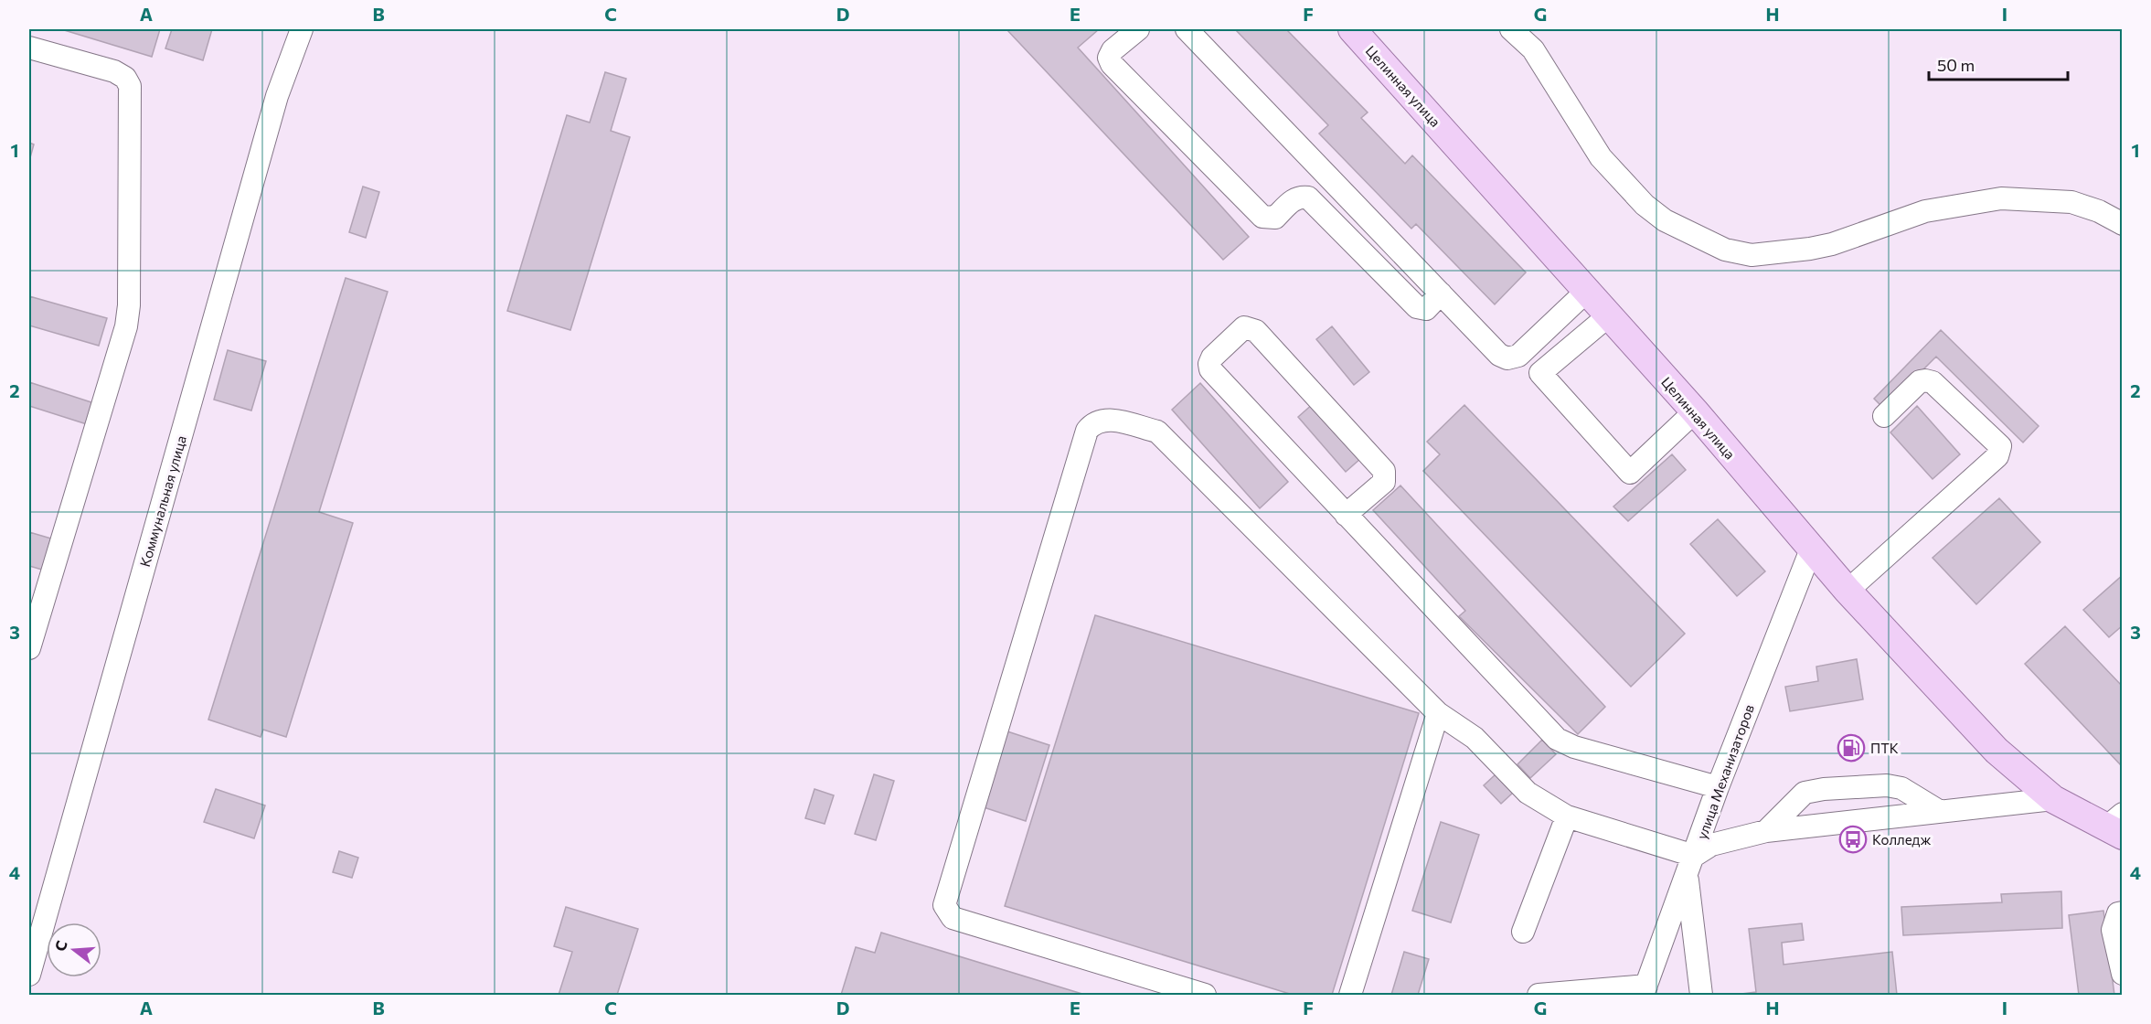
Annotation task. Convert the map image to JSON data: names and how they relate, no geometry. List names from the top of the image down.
{
  "streets": {
    "main road": ["Целинная улица"],
    "street": ["Коммунальная улица", "улица Механизаторов"]
  },
  "crossings": [
    ["Целинная улица", "улица Механизаторов"]
  ],
  "places": {
    "fuel station": ["ПТК"],
    "bus stop": ["Колледж"]
  },
  "scale_bar": "50 m",
  "north": "left",
  "grid": {
    "columns": [
      "A",
      "B",
      "C",
      "D",
      "E",
      "F",
      "G",
      "H",
      "I"
    ],
    "rows": [
      "1",
      "2",
      "3",
      "4"
    ]
  }
}
